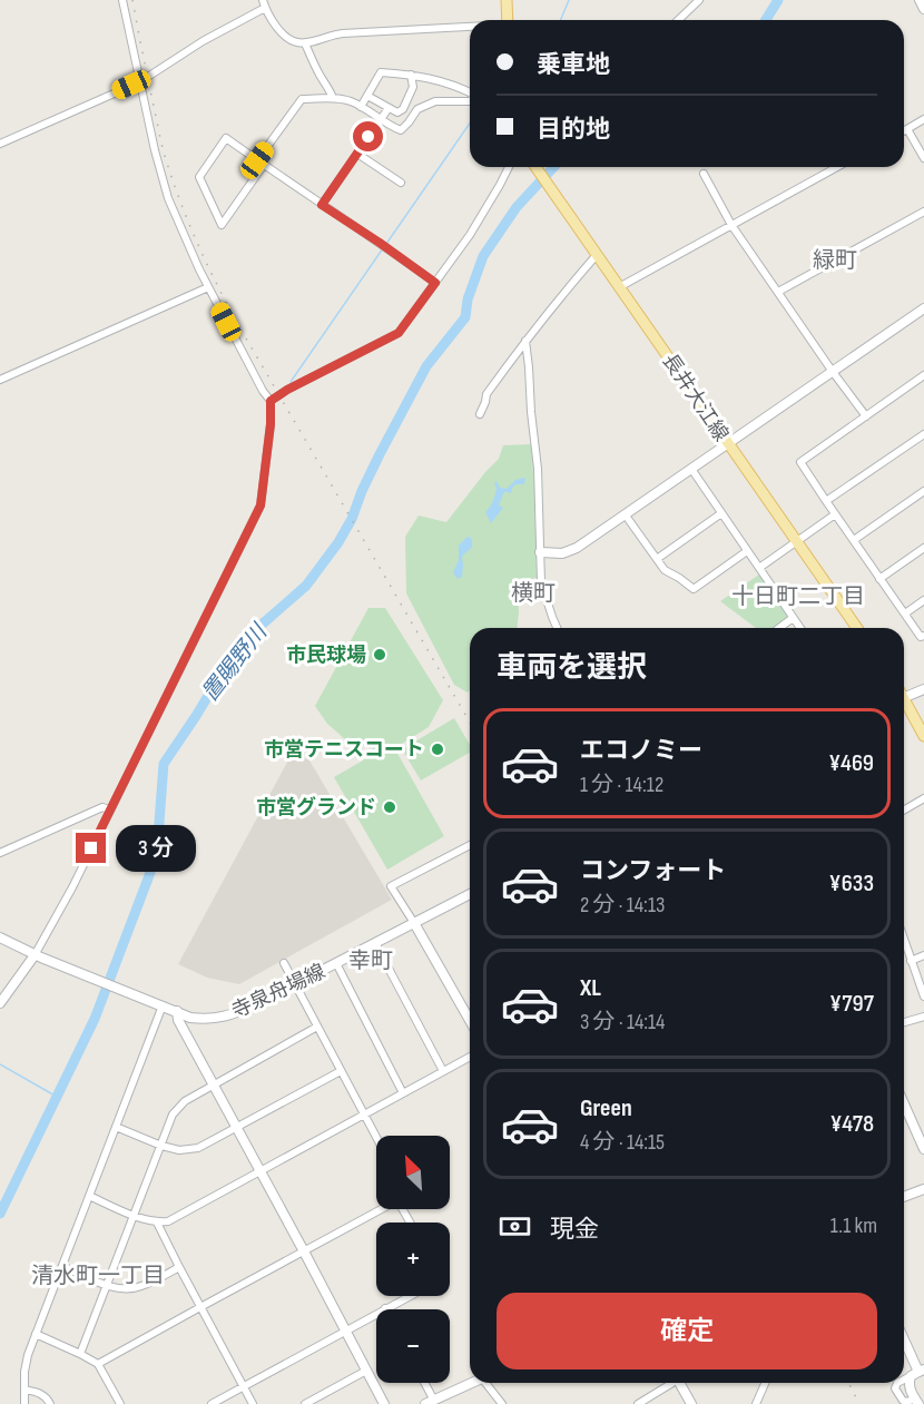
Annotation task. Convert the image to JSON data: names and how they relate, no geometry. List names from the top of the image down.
{
  "streets": {
    "main road": ["長井大江線", "寺泉舟場線"]
  },
  "districts": [
    "緑町",
    "横町",
    "十日町二丁目",
    "幸町",
    "清水町一丁目"
  ],
  "water": ["置賜野川"],
  "places": ["市民球場", "市営テニスコート", "市営グランド"],
  "north": "top left",
  "page": {
    "banner": ["乗車地", "目的地"],
    "heading": "車両を選択",
    "list": [
      {
        "name": "エコノミー",
        "note": "1 分 · 14:12",
        "value": "¥469"
      },
      {
        "name": "コンフォート",
        "note": "2 分 · 14:13",
        "value": "¥633"
      },
      {
        "name": "XL",
        "note": "3 分 · 14:14",
        "value": "¥797"
      },
      {
        "name": "Green",
        "note": "4 分 · 14:15",
        "value": "¥478"
      }
    ],
    "bubble": "3 分",
    "map_buttons": ["+", "−"],
    "pay": ["現金", "1.1 km"],
    "buttons": "確定"
  }
}
